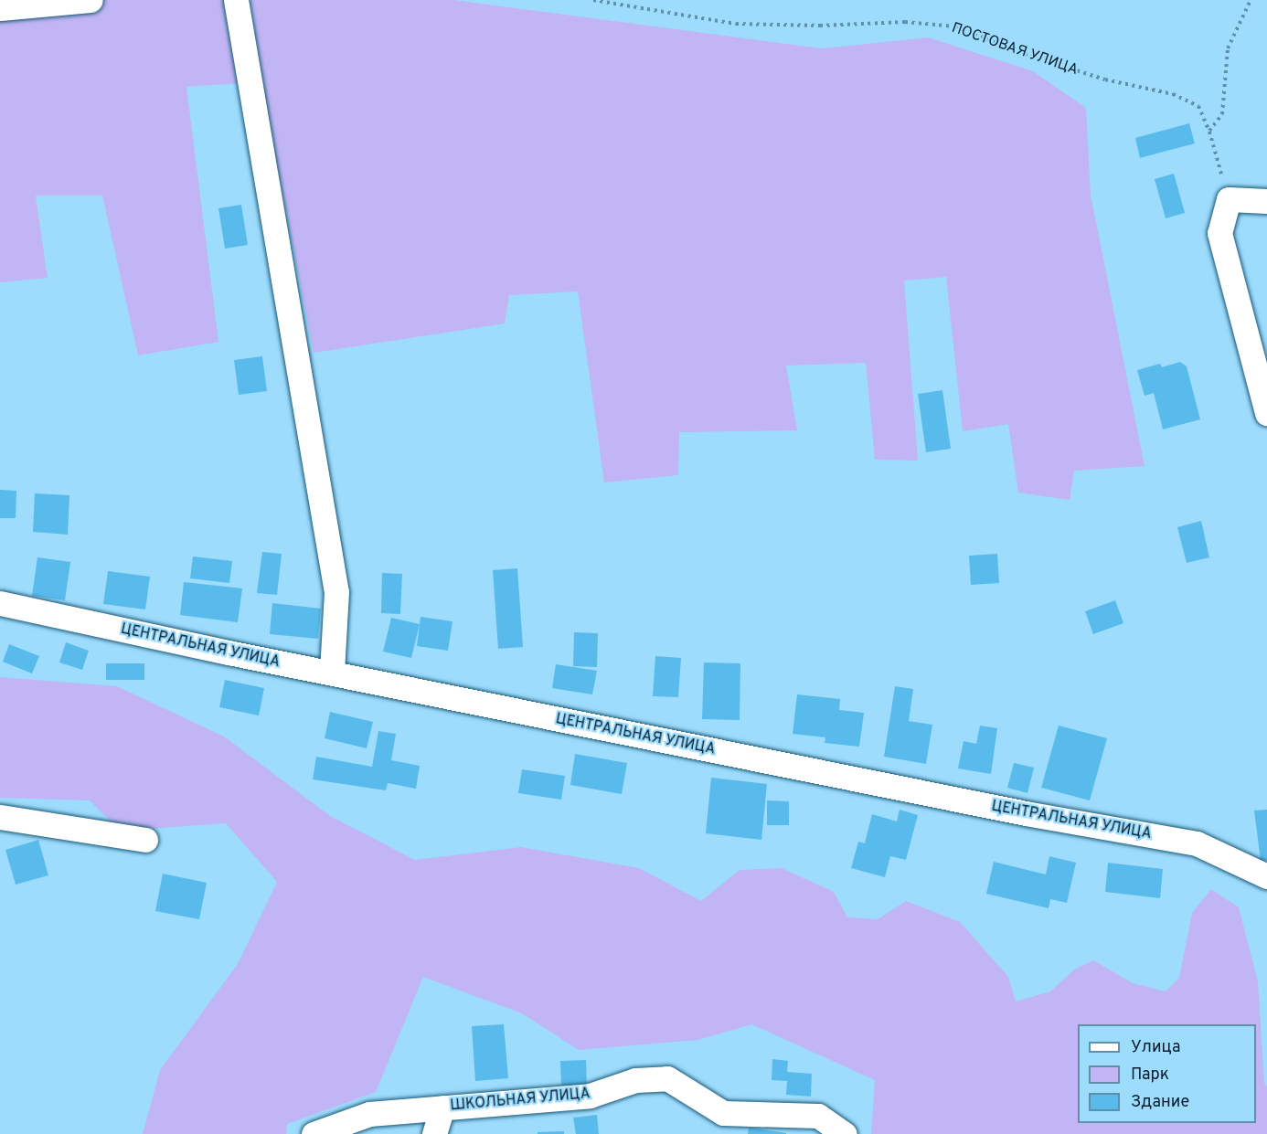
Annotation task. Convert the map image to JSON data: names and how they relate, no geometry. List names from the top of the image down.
{
  "streets": {
    "street": ["ЦЕНТРАЛЬНАЯ УЛИЦА", "ШКОЛЬНАЯ УЛИЦА"],
    "path": ["ПОСТОВАЯ УЛИЦА"]
  },
  "legend": ["Улица", "Парк", "Здание"]
}
